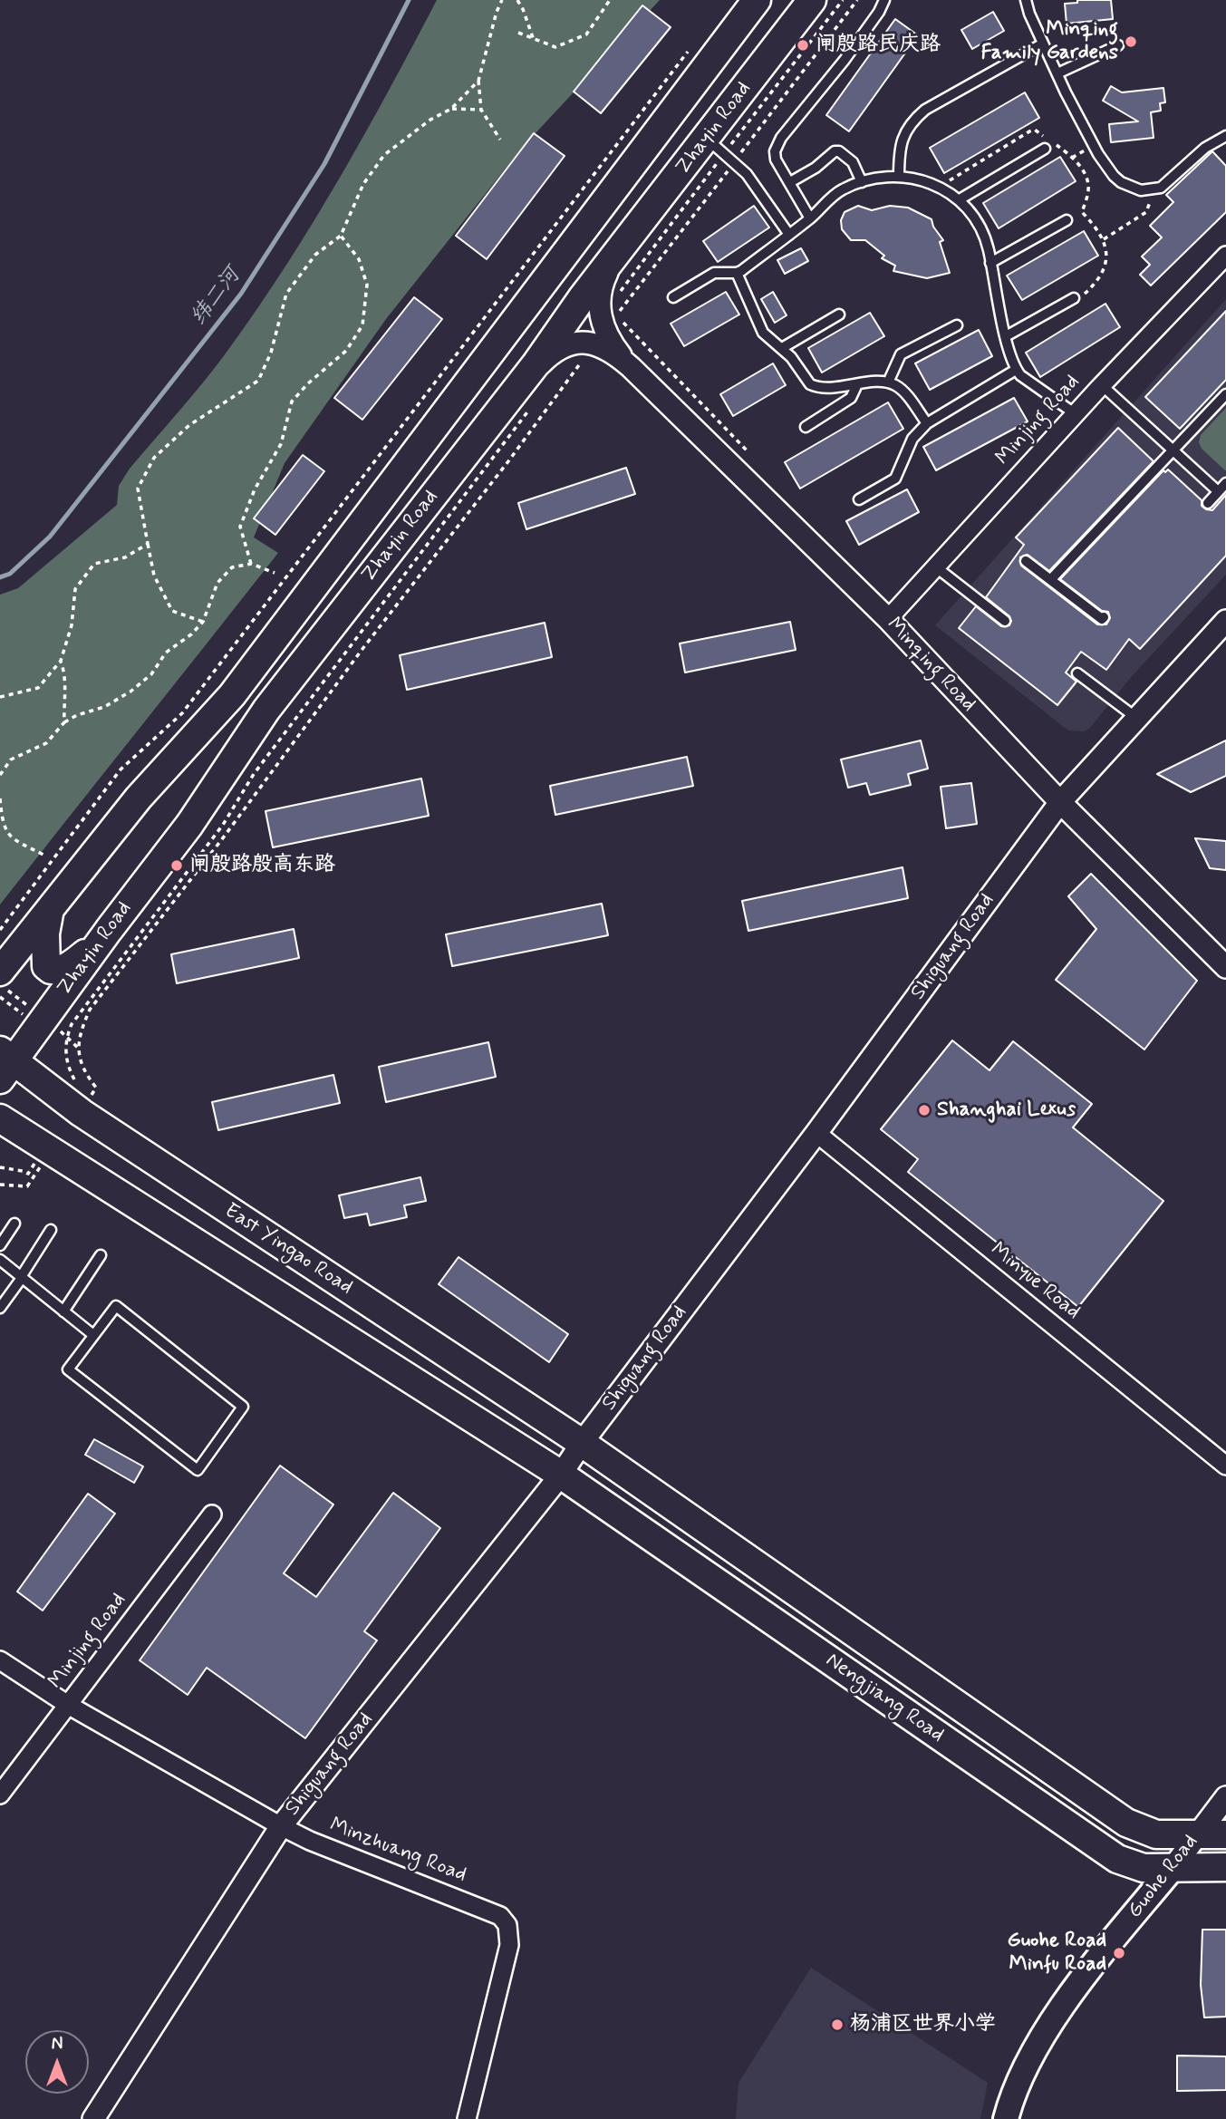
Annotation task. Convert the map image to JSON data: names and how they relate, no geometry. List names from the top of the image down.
{
  "streets": {
    "main road": [
      "Zhayin Road",
      "East Yingao Road",
      "Nengjiang Road",
      "Guohe Road"
    ],
    "street": [
      "Minjing Road",
      "Minqing Road",
      "Shiguang Road",
      "Minyue Road",
      "Minzhuang Road"
    ]
  },
  "crossings": [
    ["Zhayin Road", "Minqing Road"],
    ["Zhayin Road", "East Yingao Road"],
    ["Minjing Road", "Minqing Road"],
    ["Minjing Road", "Minzhuang Road"],
    ["Minqing Road", "Shiguang Road"],
    ["Shiguang Road", "East Yingao Road"],
    ["Shiguang Road", "Minyue Road"],
    ["Shiguang Road", "Nengjiang Road"],
    ["Shiguang Road", "Minzhuang Road"],
    ["East Yingao Road", "Nengjiang Road"],
    ["Nengjiang Road", "Guohe Road"]
  ],
  "water": ["纬二河"],
  "places": [
    "Minqing Family Gardens",
    "闸殷路民庆路",
    "闸殷路殷高东路",
    "Shanghai Lexus",
    "Guohe Road Minfu Road",
    "杨浦区世界小学"
  ],
  "north": "top"
}
